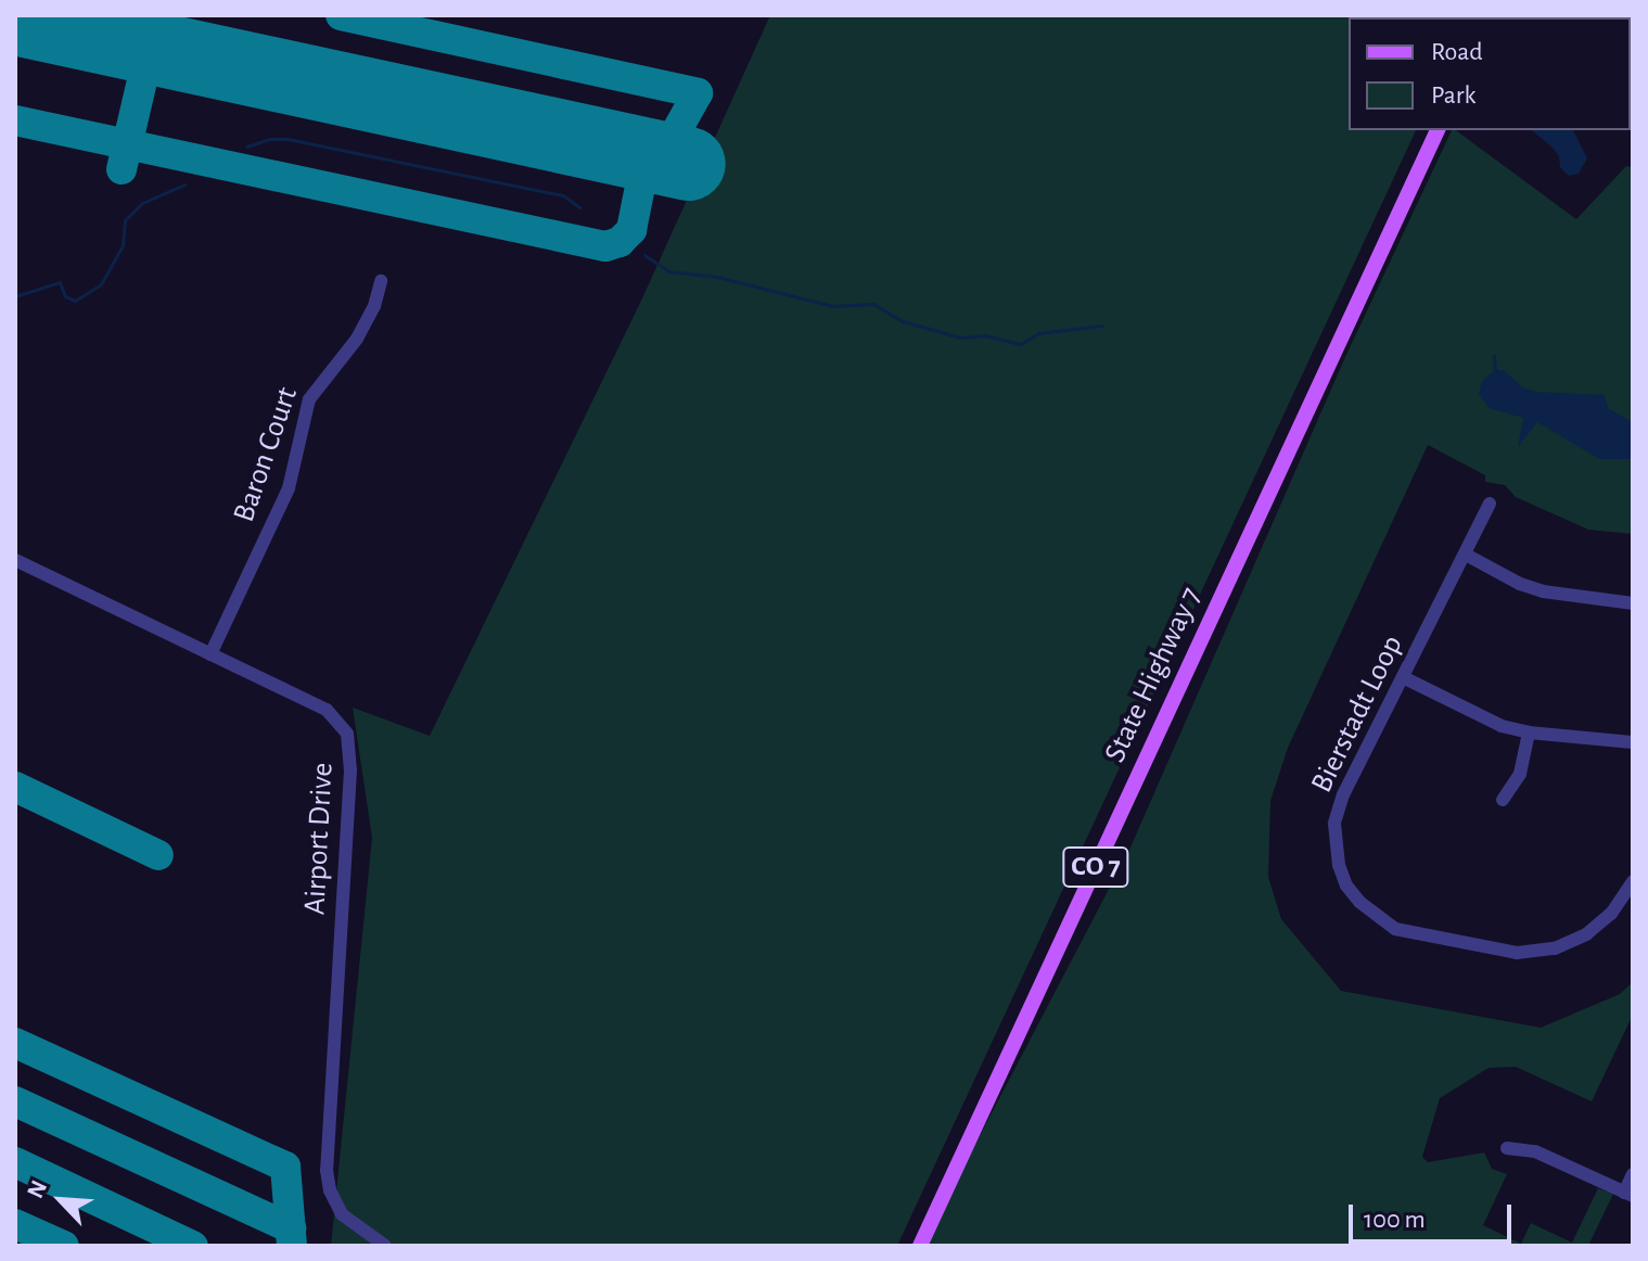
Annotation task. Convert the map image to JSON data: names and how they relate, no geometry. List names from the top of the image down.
{
  "streets": {
    "main road": ["State Highway 7", "CO 7"],
    "street": ["Baron Court", "Bierstadt Loop", "Airport Drive"]
  },
  "crossings": [
    ["Baron Court", "Airport Drive"]
  ],
  "legend": ["Road", "Park"],
  "scale_bar": "100 m",
  "north": "top left"
}
